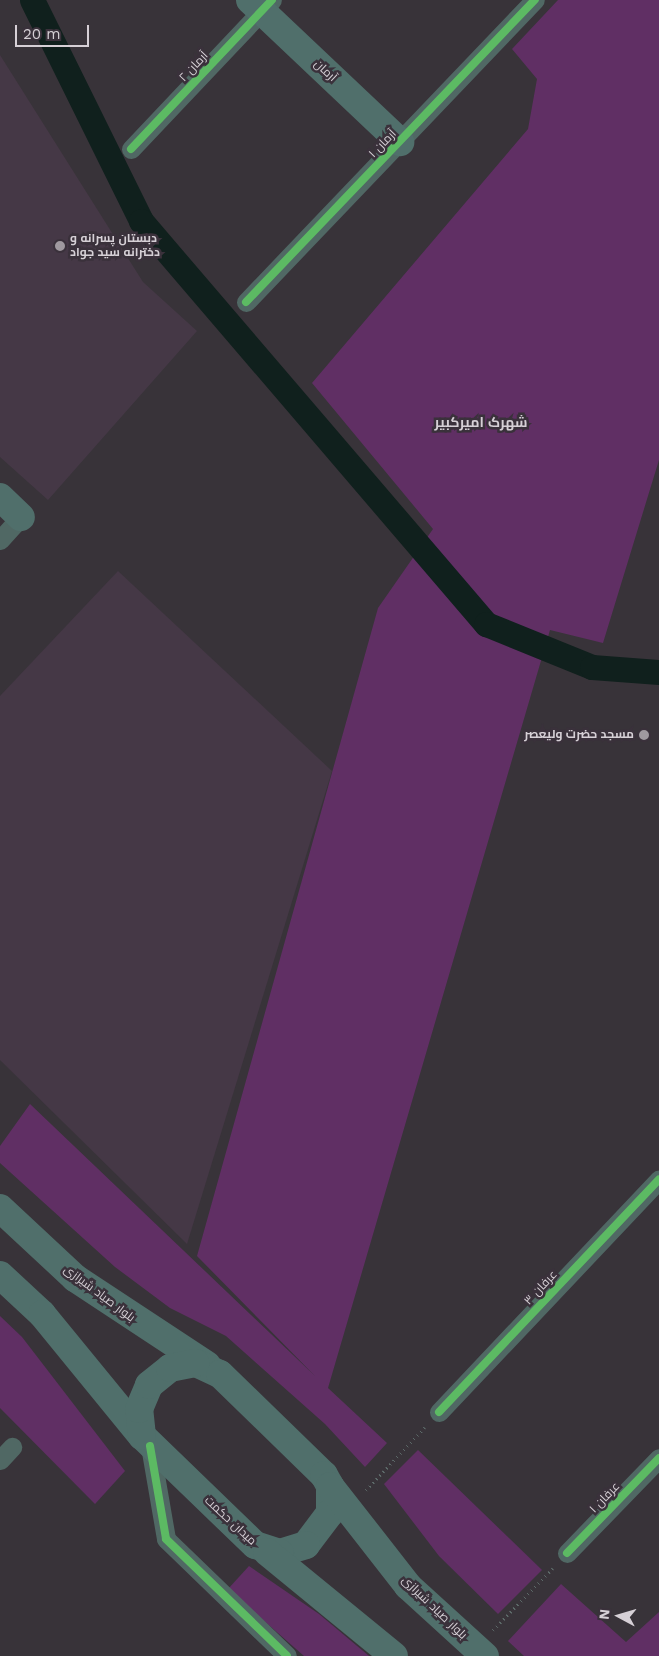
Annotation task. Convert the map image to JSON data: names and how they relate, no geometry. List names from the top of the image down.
{
  "streets": {
    "main road": ["آرمان", "بلوار صیاد شیرازی", "میدان حکمت"],
    "street": [
      "آرمان ۲",
      "آرمان ۱",
      "عرفان ۳",
      "عرفان ۱"
    ]
  },
  "crossings": [
    ["آرمان ۲", "آرمان"],
    ["آرمان", "آرمان ۱"],
    ["بلوار صیاد شیرازی", "میدان حکمت"]
  ],
  "districts": ["شهرک امیرکبیر"],
  "places": ["دبستان پسرانه و دخترانه سید جواد", "مسجد حضرت ولیعصر"],
  "scale_bar": "20 m",
  "north": "left"
}
